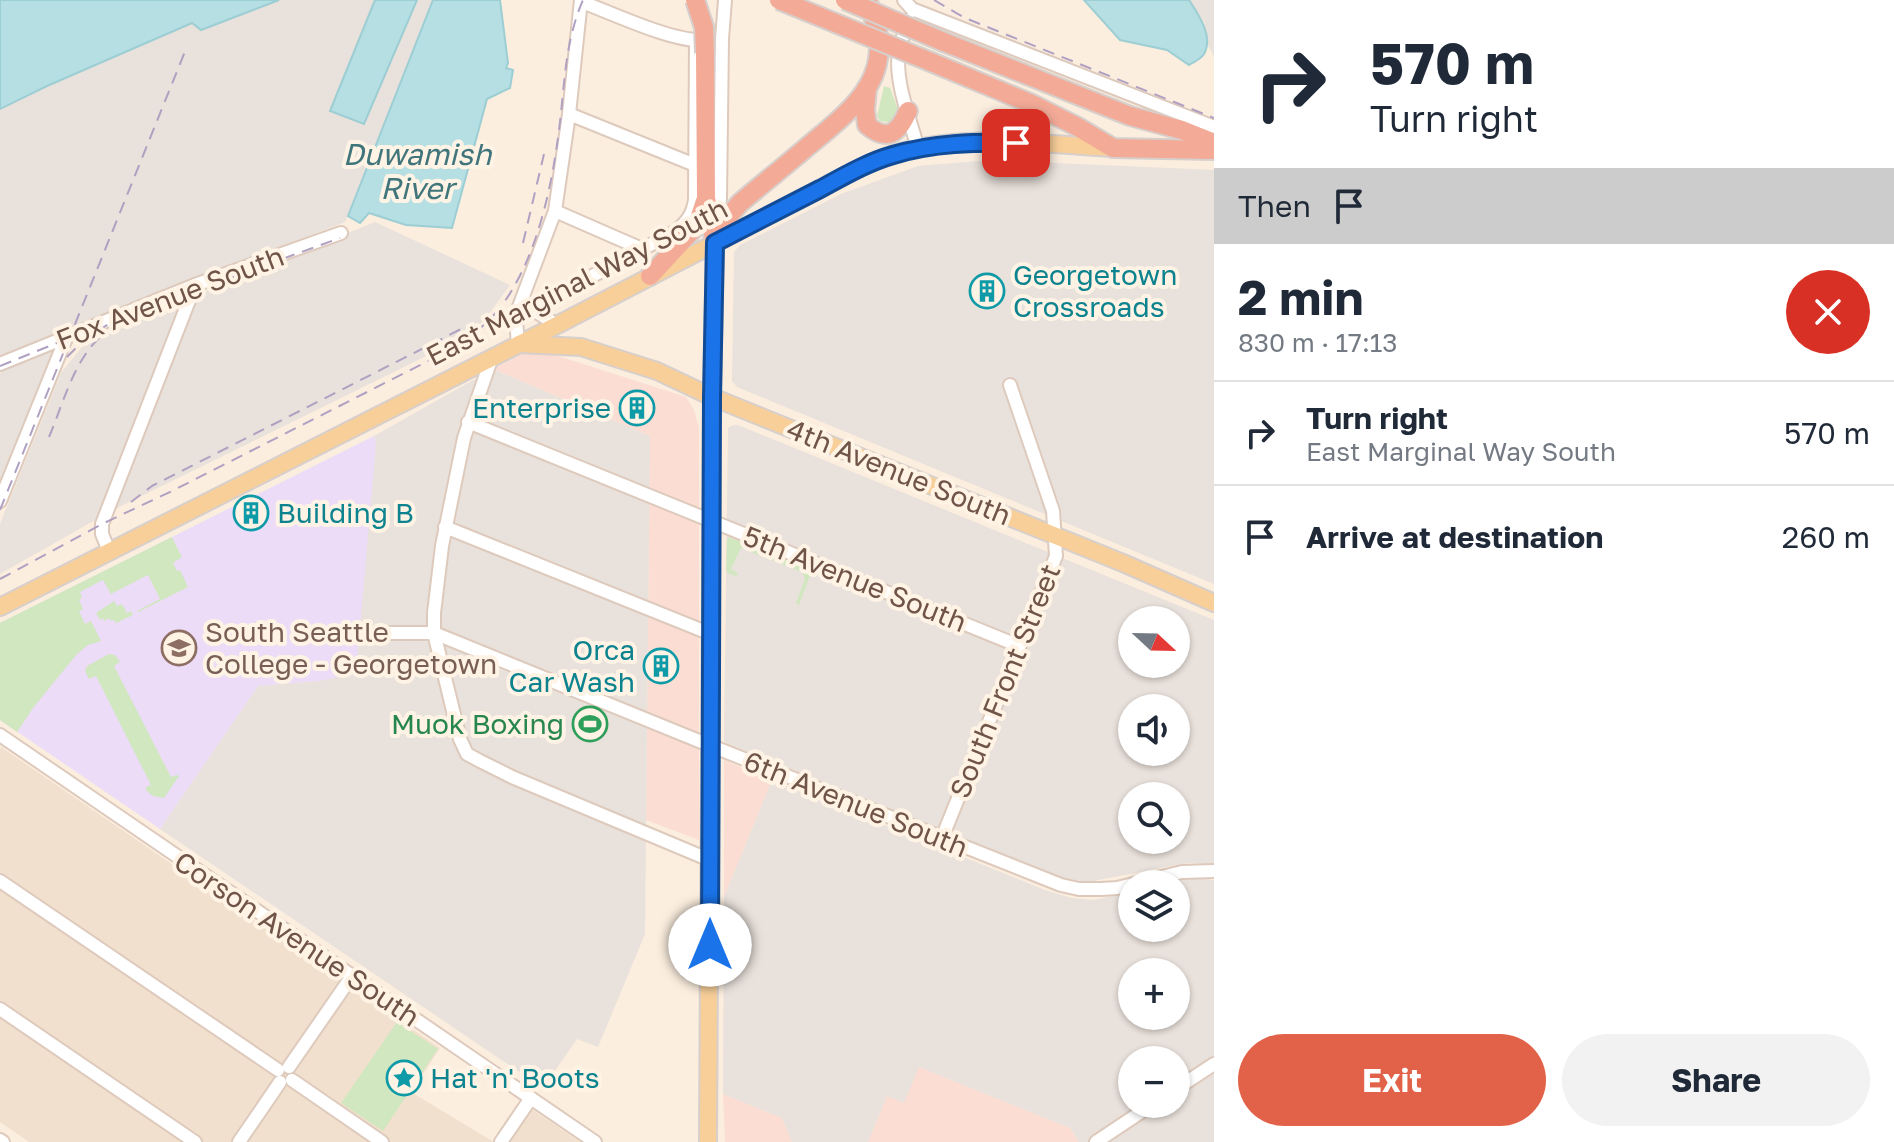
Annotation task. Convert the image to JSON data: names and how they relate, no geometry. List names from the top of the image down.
{
  "streets": {
    "highway": ["East Marginal Way South"],
    "main road": ["4th Avenue South"],
    "street": [
      "Fox Avenue South",
      "5th Avenue South",
      "South Front Street",
      "6th Avenue South",
      "Corson Avenue South"
    ]
  },
  "crossings": [
    ["East Marginal Way South", "4th Avenue South"],
    ["4th Avenue South", "South Front Street"],
    ["5th Avenue South", "South Front Street"],
    ["South Front Street", "6th Avenue South"]
  ],
  "water": ["Duwamish River"],
  "places": {
    "building": [
      "Georgetown Crossroads",
      "Enterprise",
      "Building B",
      "Orca Car Wash"
    ],
    "school or university": ["South Seattle College - Georgetown"],
    "sports": ["Muok Boxing"],
    "place": ["Hat 'n' Boots"]
  },
  "north": "right",
  "page": {
    "turn": ["570 m", "Turn right"],
    "then": "Then",
    "heading": ["2 min", "830 m · 17:13"],
    "list": [
      {
        "name": "Turn right",
        "note": "East Marginal Way South",
        "value": "570 m"
      },
      {
        "name": "Arrive at destination",
        "value": "260 m"
      }
    ],
    "map_buttons": ["+", "−"],
    "buttons": ["Exit", "Share"]
  }
}
